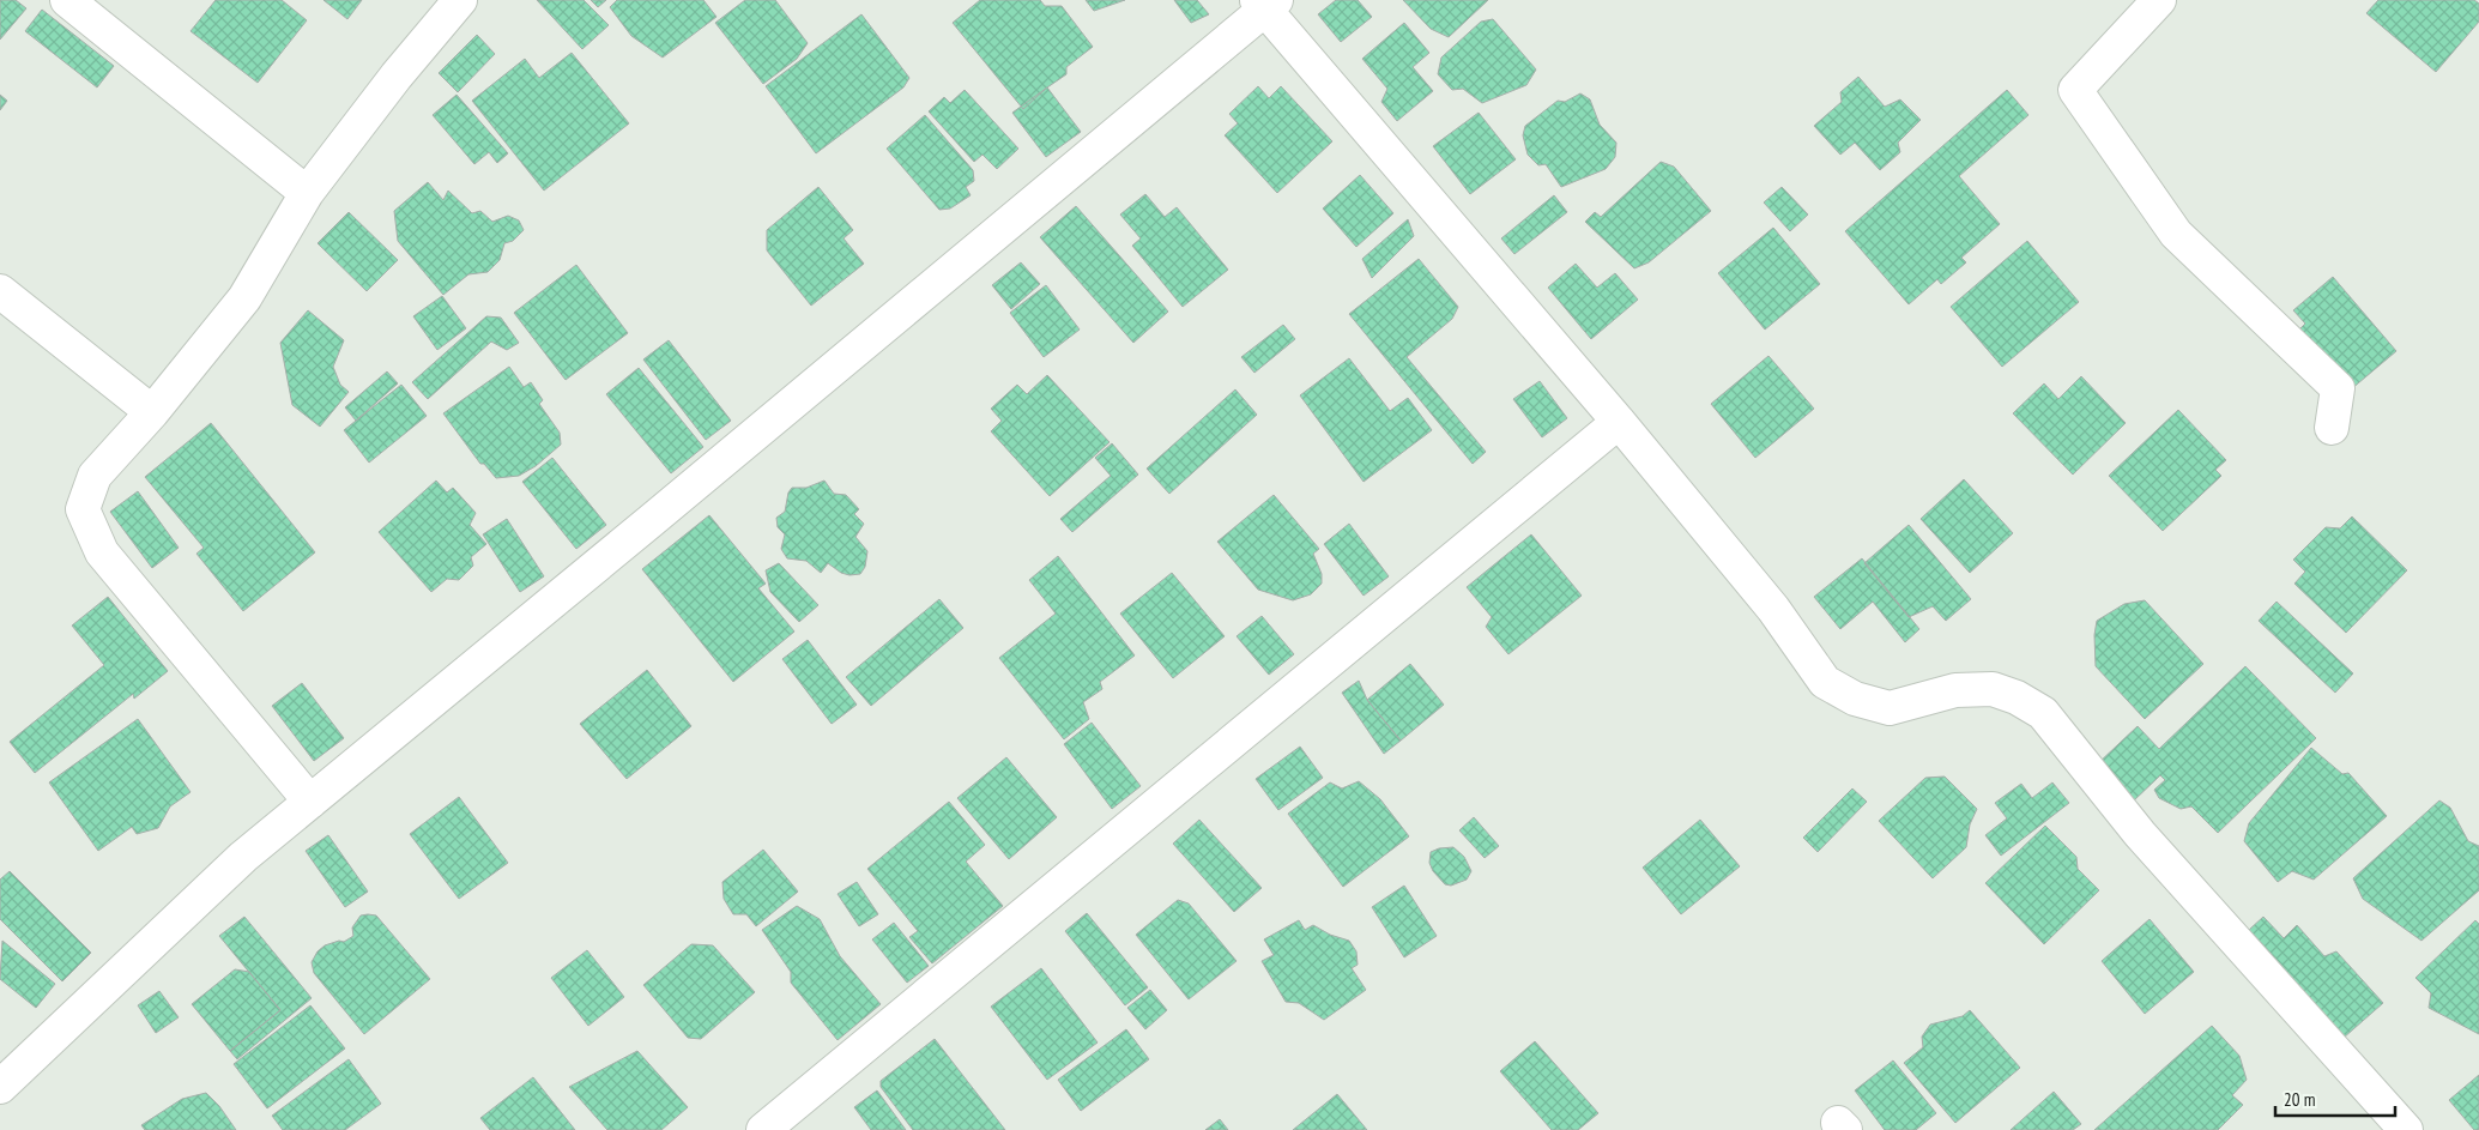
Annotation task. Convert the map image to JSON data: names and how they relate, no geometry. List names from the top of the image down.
{
  "scale_bar": "20 m"
}
